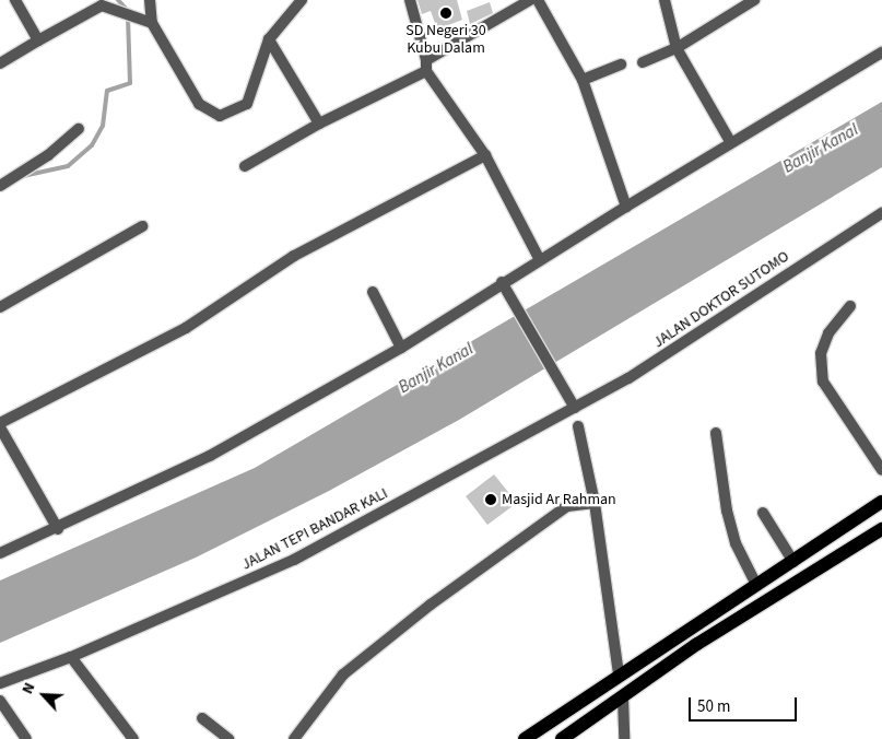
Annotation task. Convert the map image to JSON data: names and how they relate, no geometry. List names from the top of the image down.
{
  "streets": {
    "street": ["JALAN DOKTOR SUTOMO", "JALAN TEPI BANDAR KALI"]
  },
  "crossings": [
    ["JALAN DOKTOR SUTOMO", "JALAN TEPI BANDAR KALI"]
  ],
  "water": ["Banjir Kanal"],
  "places": ["SD Negeri 30 Kubu Dalam", "Masjid Ar Rahman"],
  "scale_bar": "50 m",
  "north": "top left"
}
